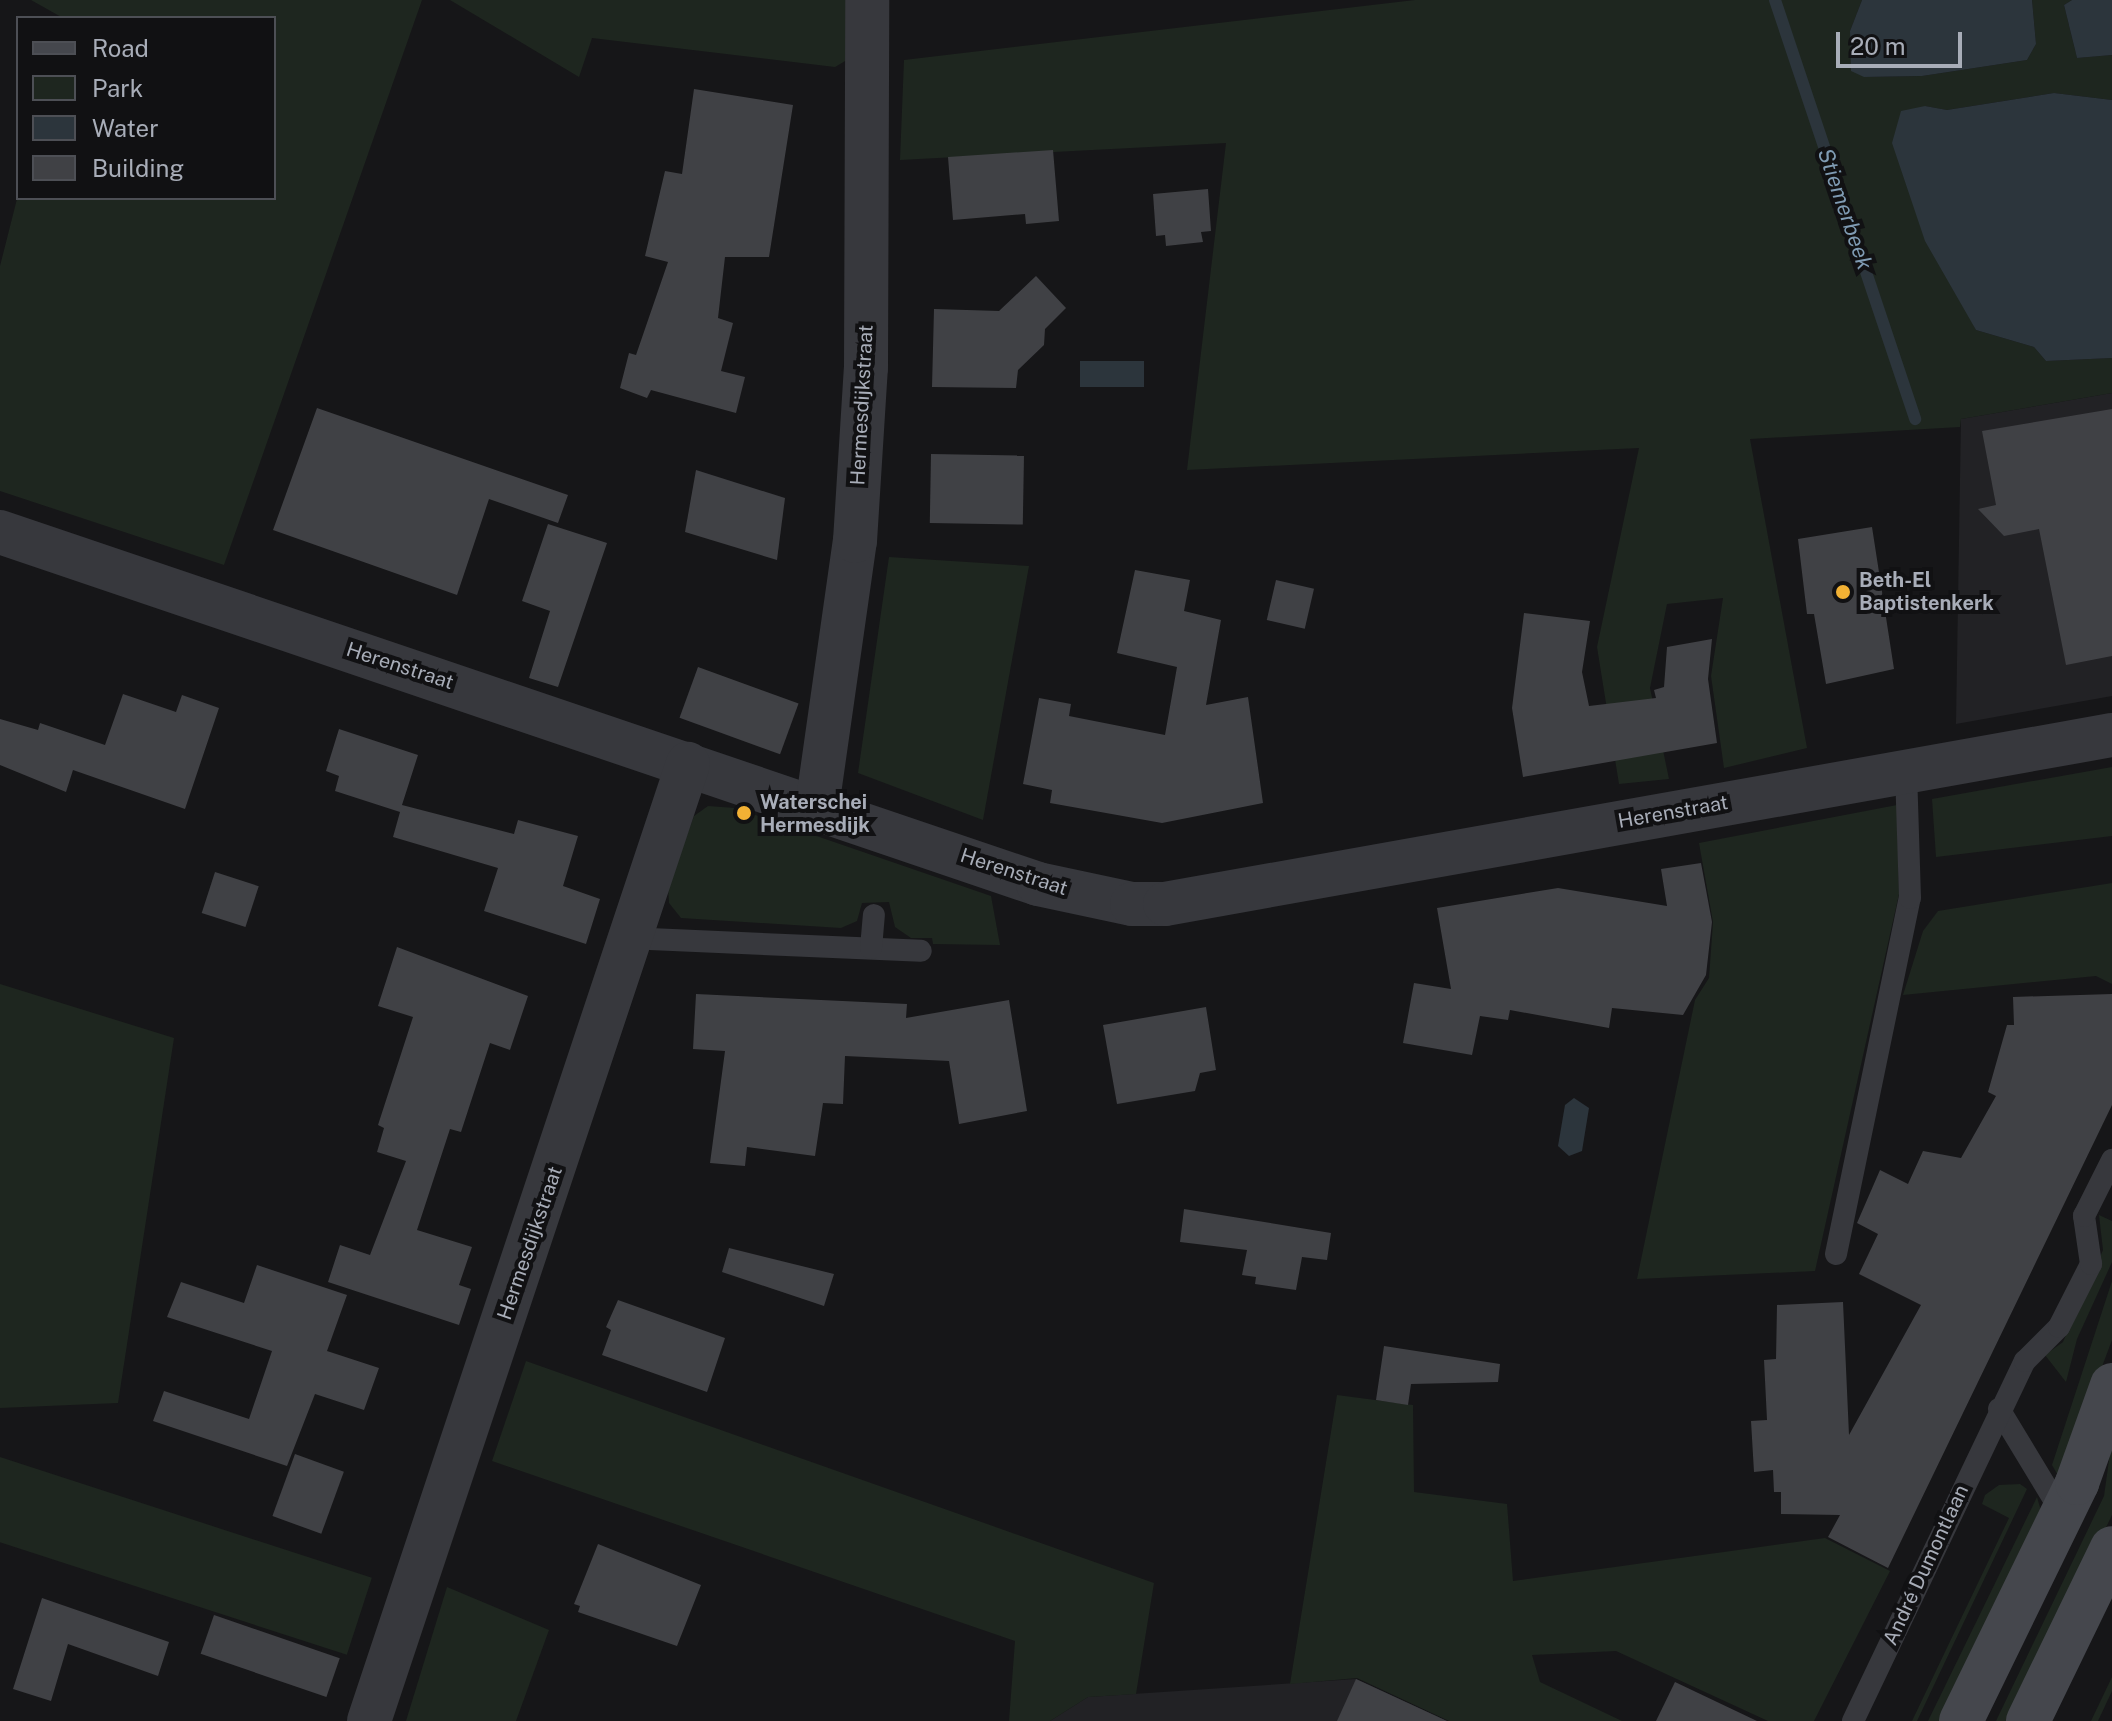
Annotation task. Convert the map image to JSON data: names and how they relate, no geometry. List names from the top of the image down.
{
  "streets": {
    "street": ["Hermesdijkstraat", "Herenstraat"],
    "lane": ["André Dumontlaan"]
  },
  "crossings": [
    ["Hermesdijkstraat", "Herenstraat"]
  ],
  "water": ["Stiemerbeek"],
  "places": ["Beth-El Baptistenkerk", "Waterschei Hermesdijk"],
  "legend": [
    "Road",
    "Park",
    "Water",
    "Building"
  ],
  "scale_bar": "20 m"
}
